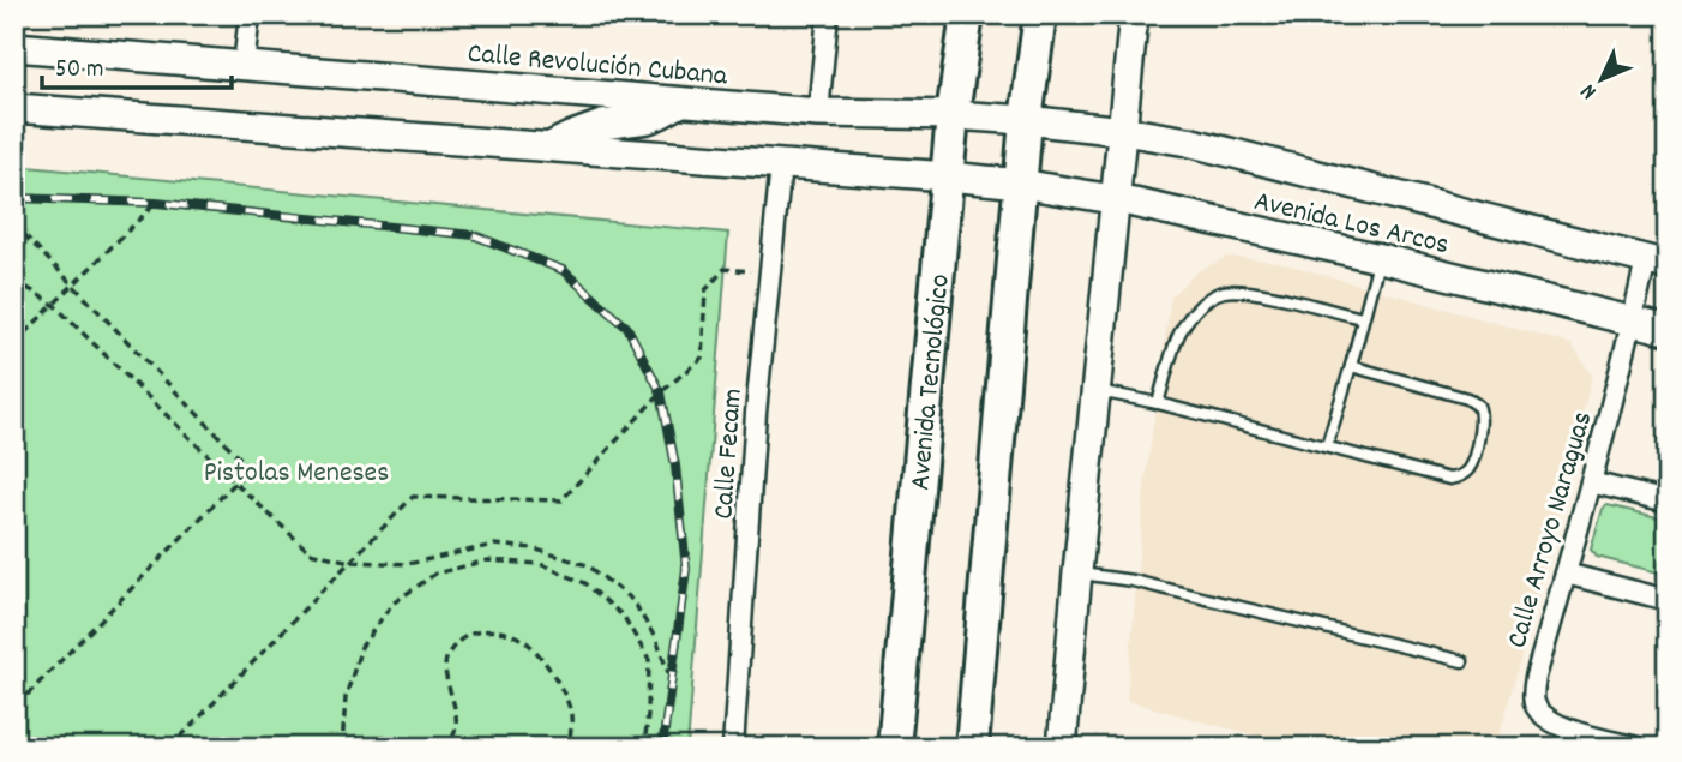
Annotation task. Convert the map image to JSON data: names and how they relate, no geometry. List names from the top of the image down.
{
  "streets": {
    "main road": ["Avenida Tecnológico"],
    "street": [
      "Calle Revolución Cubana",
      "Avenida Los Arcos",
      "Calle Fecam",
      "Calle Arroyo Naraguas"
    ]
  },
  "crossings": [
    ["Calle Revolución Cubana", "Avenida Los Arcos"],
    ["Calle Revolución Cubana", "Avenida Tecnológico"],
    ["Avenida Los Arcos", "Calle Arroyo Naraguas"]
  ],
  "parks": ["Pistolas Meneses"],
  "scale_bar": "50 m",
  "north": "bottom left"
}
